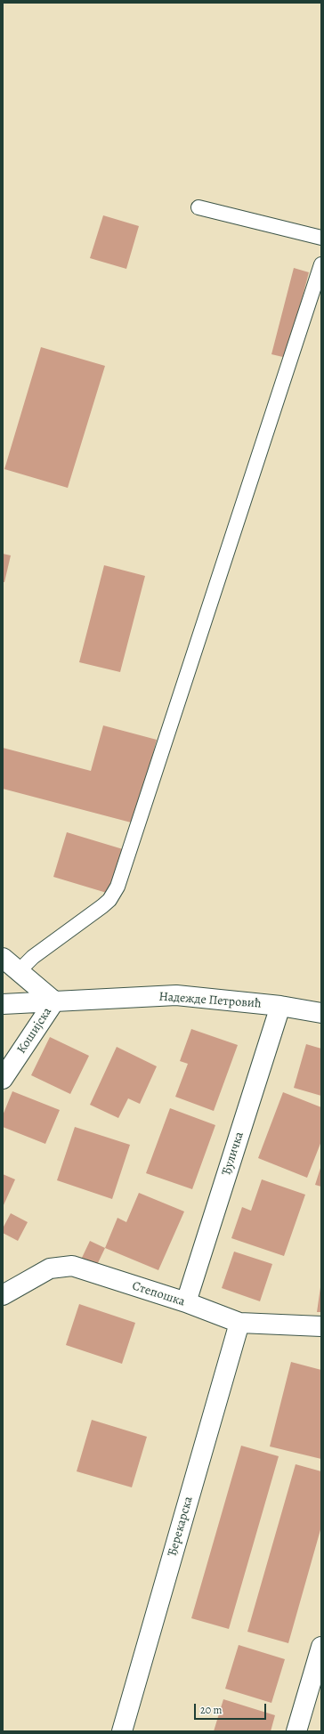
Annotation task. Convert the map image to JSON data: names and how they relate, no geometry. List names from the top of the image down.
{
  "streets": {
    "street": [
      "Надежде Петровић",
      "Кошијска",
      "Ђуличка",
      "Степошка",
      "Ђерекарска"
    ]
  },
  "crossings": [
    ["Надежде Петровић", "Кошијска"],
    ["Надежде Петровић", "Ђуличка"],
    ["Ђуличка", "Степошка"],
    ["Степошка", "Ђерекарска"]
  ],
  "scale_bar": "20 m"
}
